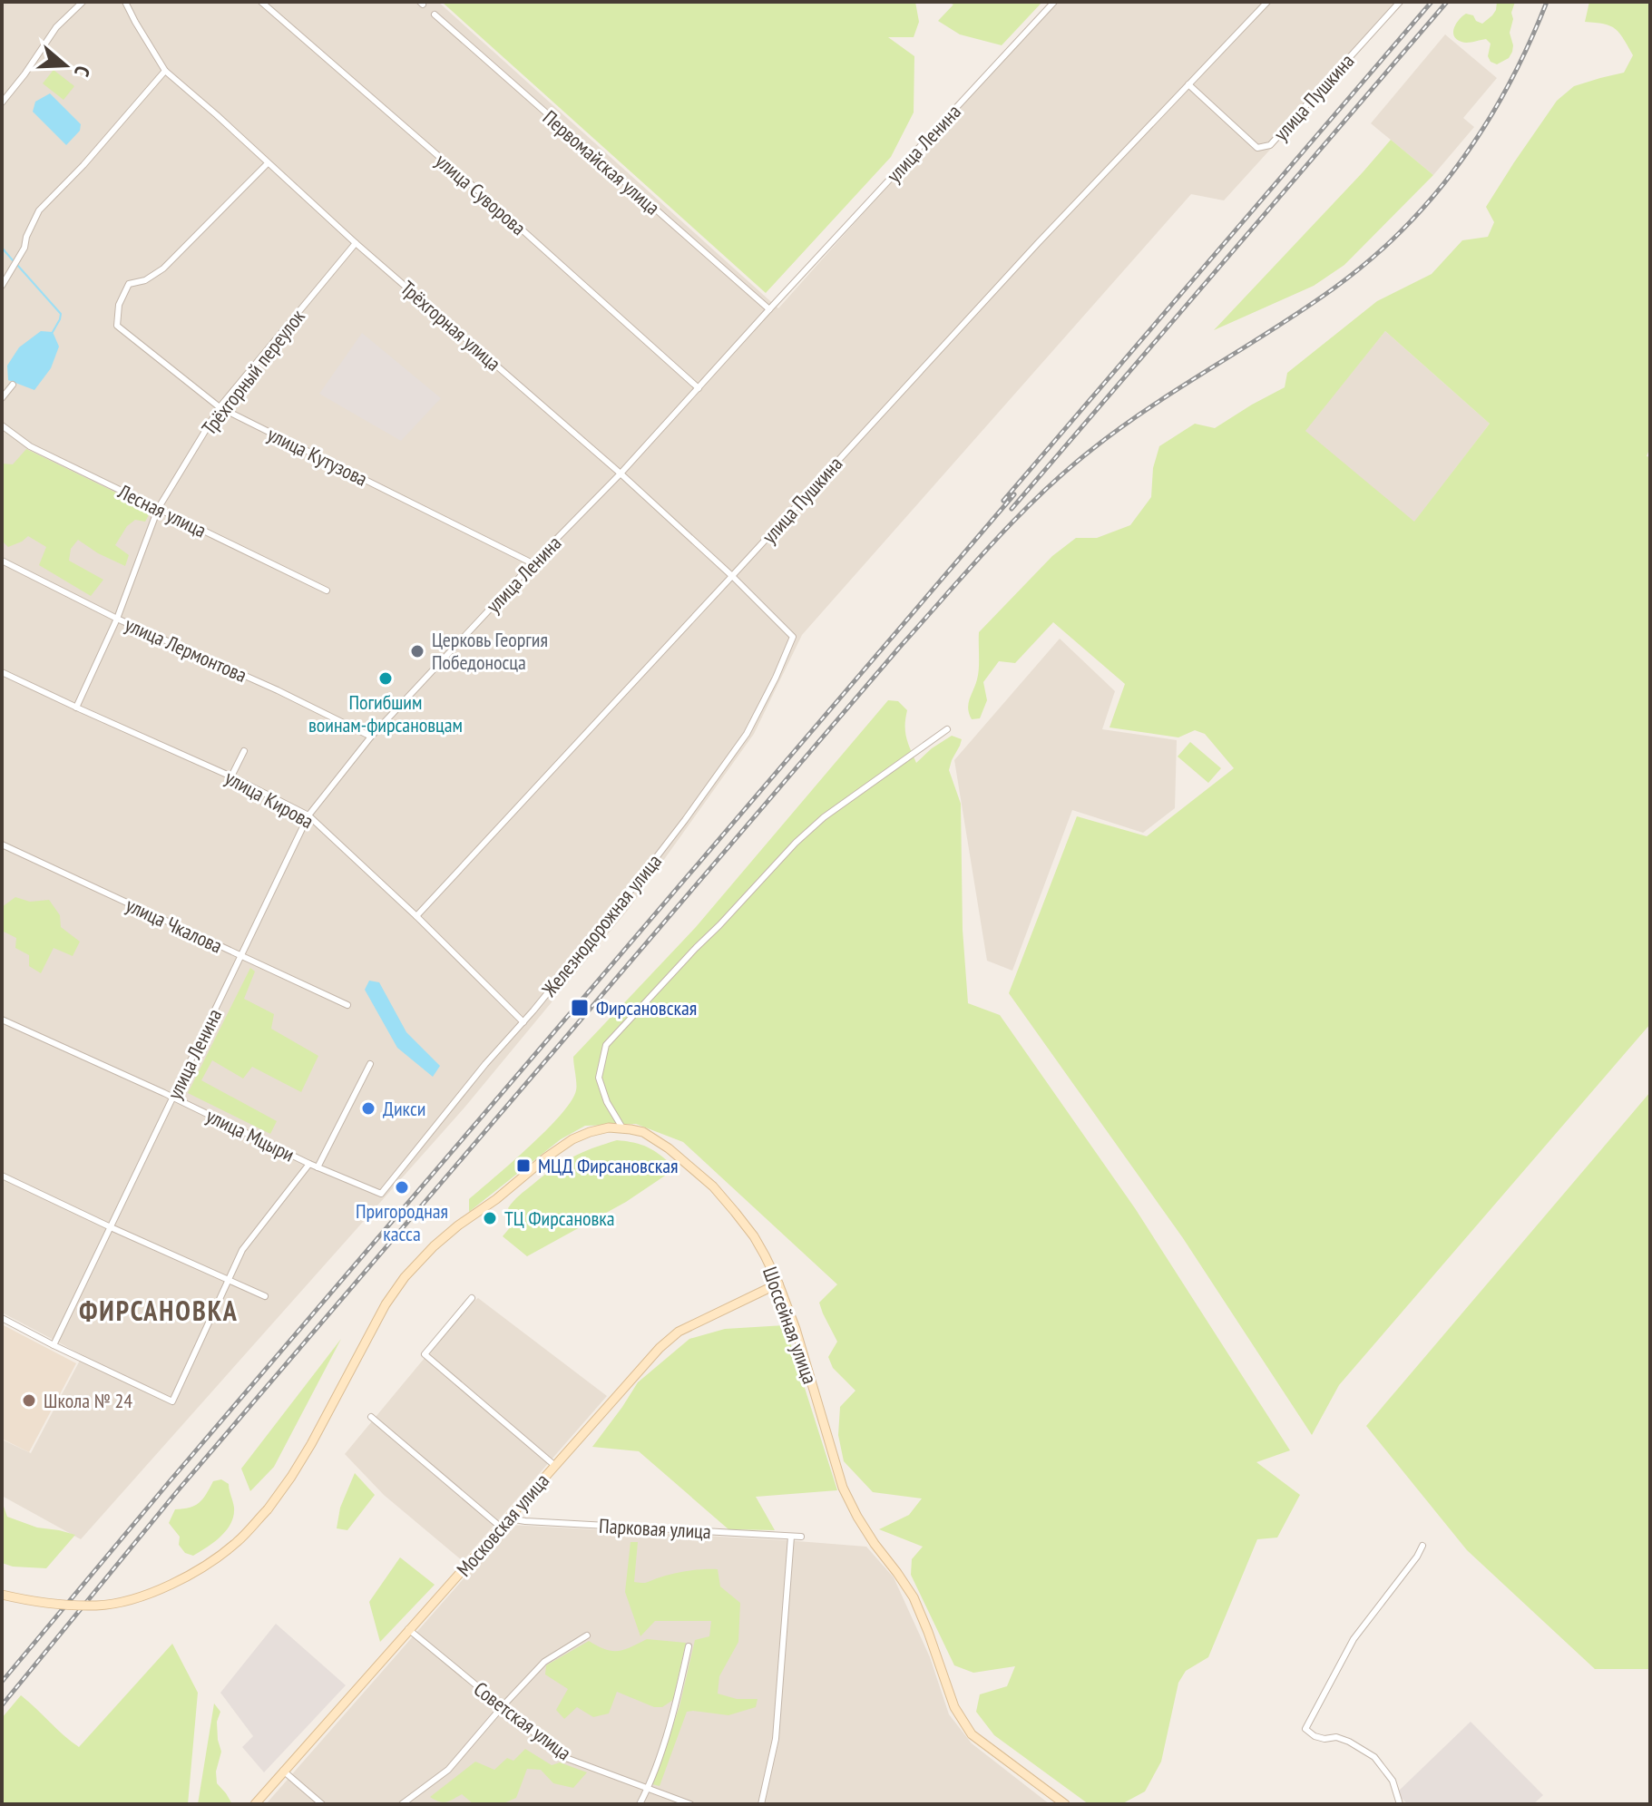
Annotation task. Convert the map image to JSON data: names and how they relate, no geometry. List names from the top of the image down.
{
  "streets": {
    "street": [
      "улица Пушкина",
      "улица Ленина",
      "Первомайская улица",
      "улица Суворова",
      "Трёхгорная улица",
      "Трёхгорный переулок",
      "улица Кутузова",
      "Лесная улица",
      "улица Лермонтова",
      "улица Кирова",
      "улица Чкалова",
      "Железнодорожная улица",
      "улица Мцыри",
      "Шоссейная улица",
      "Московская улица",
      "Парковая улица",
      "Советская улица"
    ]
  },
  "crossings": [
    ["улица Пушкина", "Трёхгорная улица"],
    ["улица Пушкина", "улица Кирова"],
    ["улица Ленина", "Первомайская улица"],
    ["улица Ленина", "улица Суворова"],
    ["улица Ленина", "Трёхгорная улица"],
    ["улица Ленина", "улица Кутузова"],
    ["улица Ленина", "улица Лермонтова"],
    ["улица Ленина", "улица Кирова"],
    ["улица Ленина", "улица Чкалова"],
    ["улица Ленина", "улица Мцыри"],
    ["Трёхгорная улица", "Трёхгорный переулок"],
    ["Трёхгорная улица", "улица Кутузова"],
    ["Трёхгорная улица", "Железнодорожная улица"],
    ["Трёхгорный переулок", "улица Кутузова"],
    ["Трёхгорный переулок", "Лесная улица"],
    ["Трёхгорный переулок", "улица Лермонтова"],
    ["Трёхгорный переулок", "улица Кирова"],
    ["улица Кирова", "Железнодорожная улица"],
    ["Железнодорожная улица", "улица Мцыри"],
    ["Шоссейная улица", "Московская улица"],
    ["Московская улица", "Парковая улица"],
    ["Московская улица", "Советская улица"]
  ],
  "districts": ["ФИРСАНОВКА"],
  "places": {
    "other": [
      "Церковь Георгия Победоносца",
      "Погибшим воинам-фирсановцам",
      "Дикси",
      "Пригородная касса",
      "ТЦ Фирсановка",
      "Школа № 24"
    ],
    "transit": ["Фирсановская", "МЦД Фирсановская"]
  },
  "north": "right"
}
